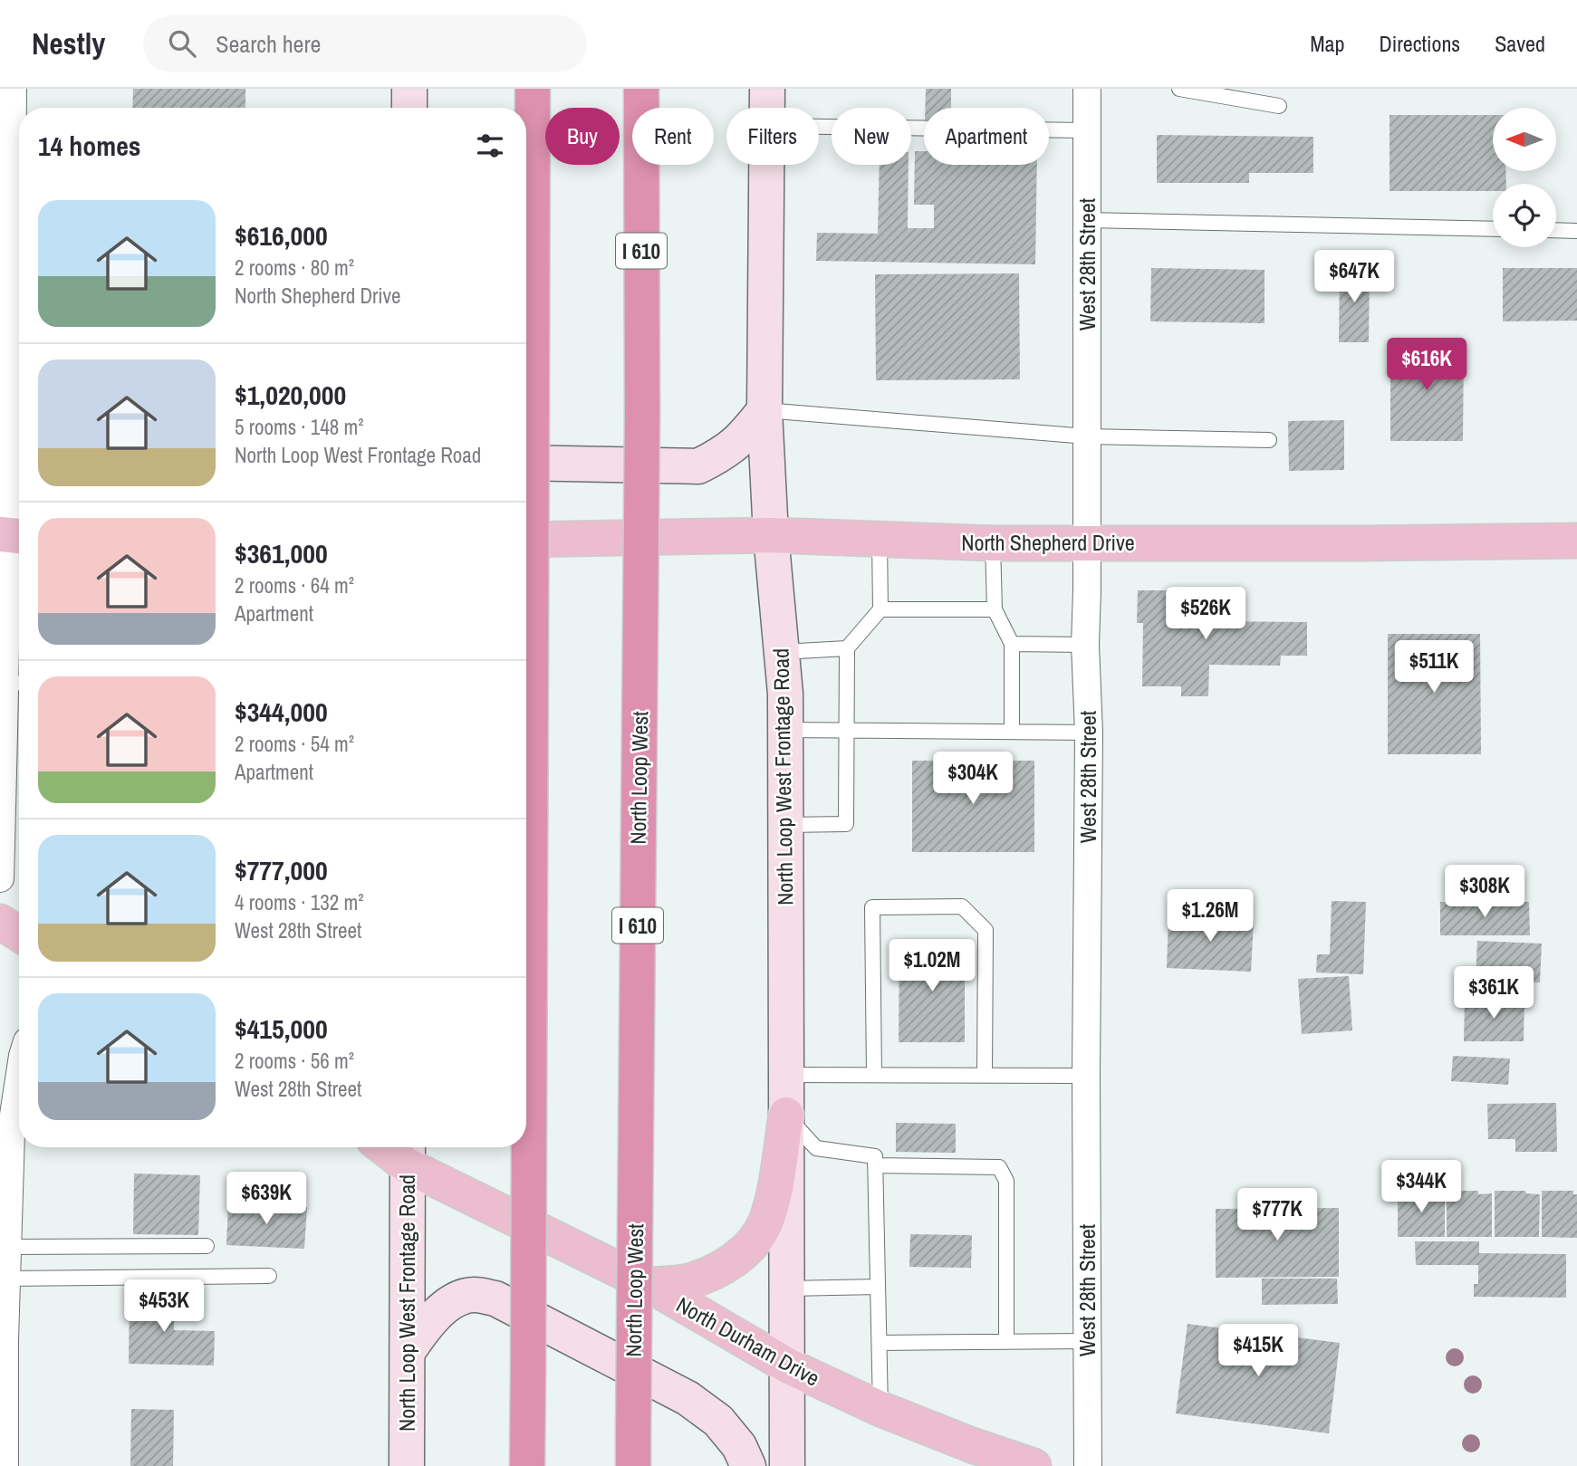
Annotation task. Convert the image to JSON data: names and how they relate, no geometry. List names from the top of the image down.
{
  "streets": {
    "highway": ["I 610", "North Loop West"],
    "main road": ["North Shepherd Drive", "North Loop West Frontage Road", "North Durham Drive"],
    "street": ["West 28th Street"]
  },
  "crossings": [
    ["West 28th Street", "North Shepherd Drive"],
    ["North Shepherd Drive", "North Loop West Frontage Road"],
    ["North Loop West Frontage Road", "North Durham Drive"]
  ],
  "north": "left",
  "page": {
    "header": "Nestly",
    "search": "Search here",
    "nav": ["Map", "Directions", "Saved"],
    "chip": [
      "Buy",
      "Rent",
      "Filters",
      "New",
      "Apartment"
    ],
    "heading": "14 homes",
    "list": [
      {
        "name": "$616,000",
        "note": "2 rooms · 80 m² · North Shepherd Drive"
      },
      {
        "name": "$1,020,000",
        "note": "5 rooms · 148 m² · North Loop West Frontage Road"
      },
      {
        "name": "$361,000",
        "note": "2 rooms · 64 m² · Apartment"
      },
      {
        "name": "$344,000",
        "note": "2 rooms · 54 m² · Apartment"
      },
      {
        "name": "$777,000",
        "note": "4 rooms · 132 m² · West 28th Street"
      },
      {
        "name": "$415,000",
        "note": "2 rooms · 56 m² · West 28th Street"
      }
    ],
    "price": [
      "$647K",
      "$616K",
      "$526K",
      "$511K",
      "$304K",
      "$308K",
      "$1.26M",
      "$1.02M",
      "$361K",
      "$344K",
      "$639K",
      "$777K",
      "$453K",
      "$415K"
    ]
  }
}
